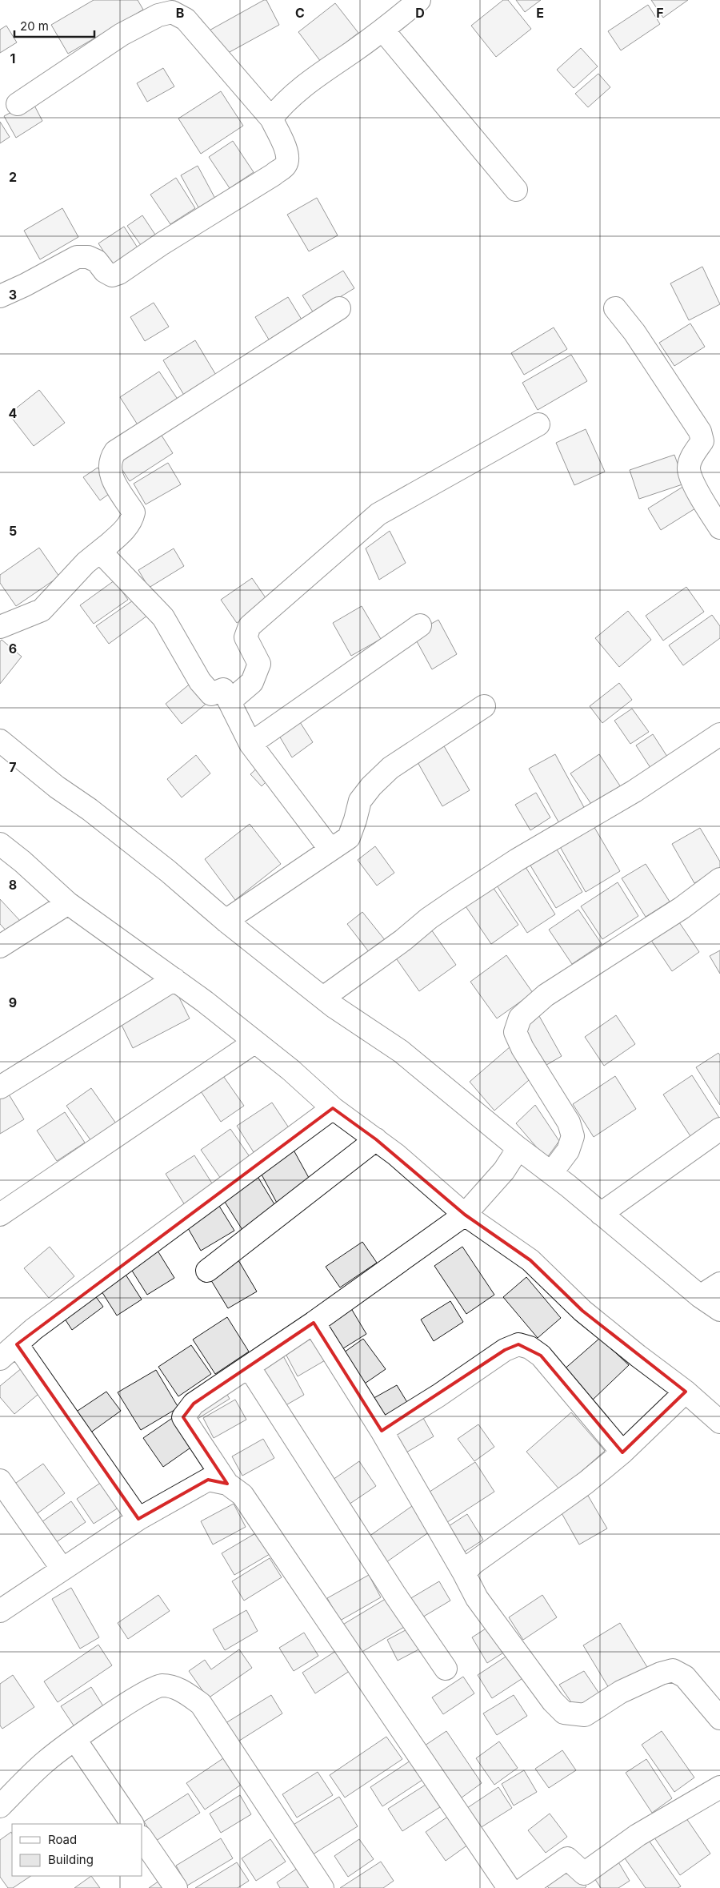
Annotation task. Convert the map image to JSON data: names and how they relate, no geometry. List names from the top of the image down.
{
  "legend": ["Road", "Building"],
  "scale_bar": "20 m",
  "grid": {
    "columns": [
      "B",
      "C",
      "D",
      "E",
      "F"
    ],
    "rows": [
      "1",
      "2",
      "3",
      "4",
      "5",
      "6",
      "7",
      "8",
      "9"
    ]
  }
}
